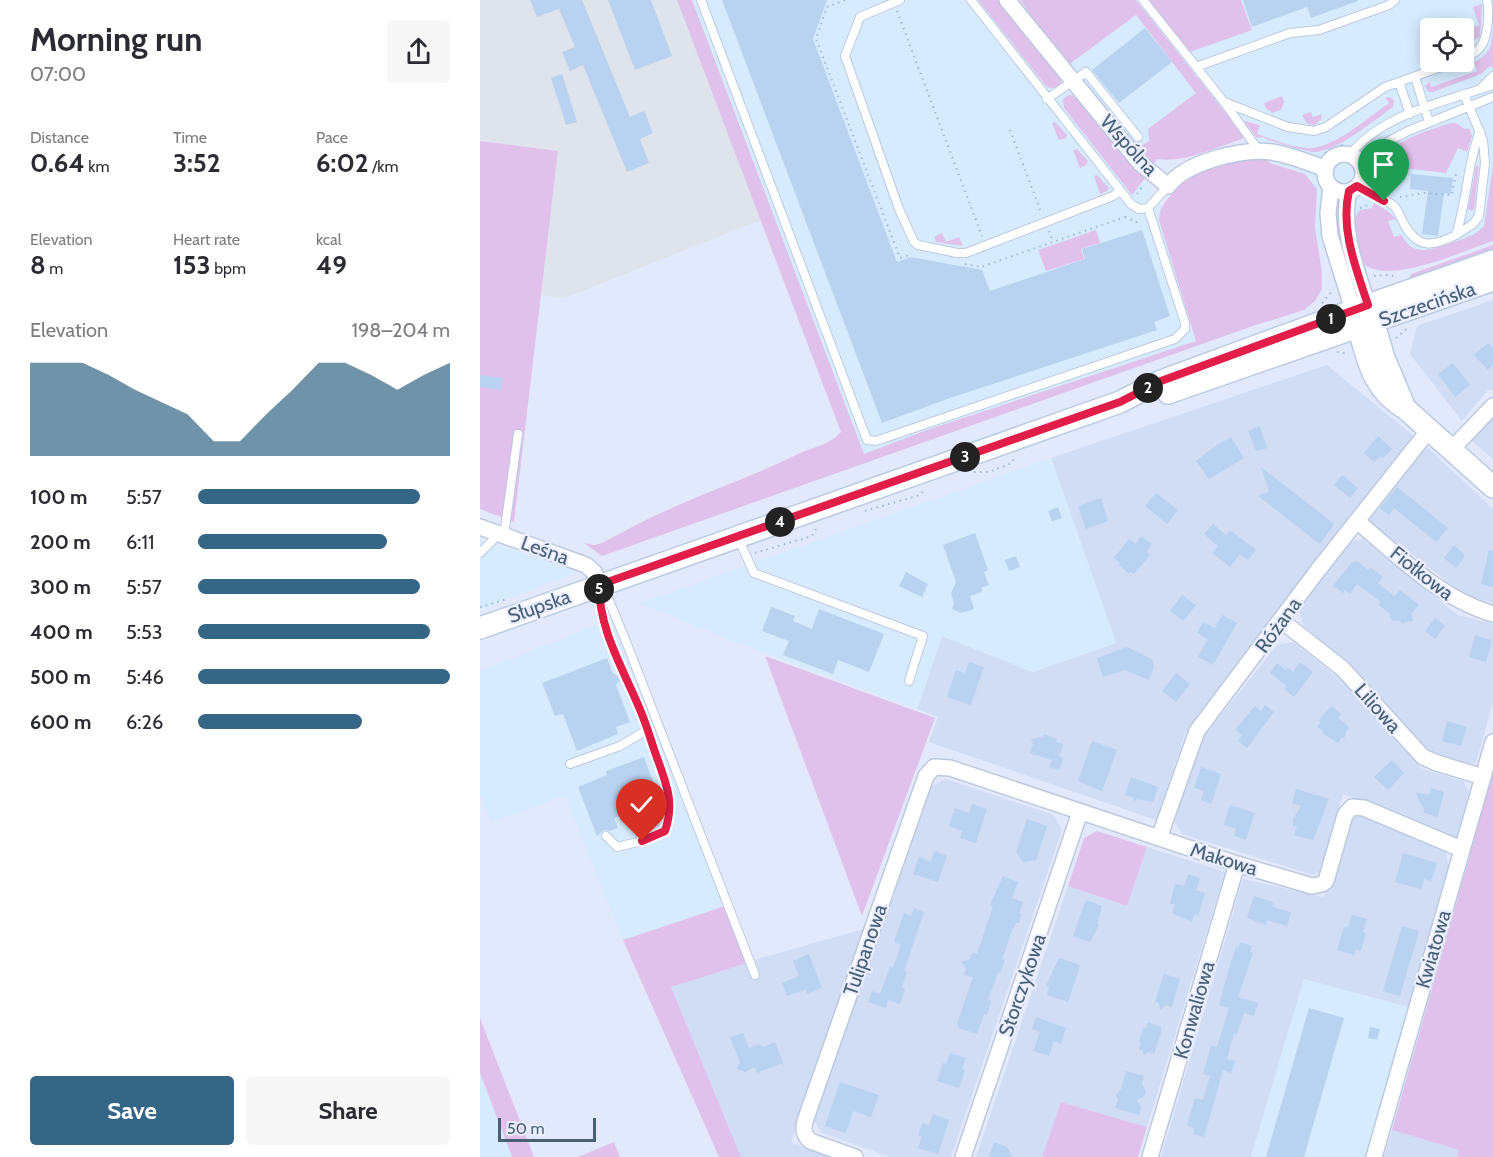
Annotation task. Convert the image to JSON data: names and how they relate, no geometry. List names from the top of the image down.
{
  "streets": {
    "main road": ["Szczecińska", "Słupska"],
    "street": [
      "Wspólna",
      "Leśna",
      "Fiołkowa",
      "Różana",
      "Liliowa",
      "Makowa",
      "Kwiatowa",
      "Tulipanowa",
      "Storczykowa",
      "Konwaliowa"
    ]
  },
  "crossings": [
    ["Szczecińska", "Leśna"],
    ["Szczecińska", "Słupska"],
    ["Leśna", "Słupska"],
    ["Fiołkowa", "Różana"],
    ["Różana", "Liliowa"],
    ["Różana", "Makowa"],
    ["Liliowa", "Kwiatowa"],
    ["Makowa", "Kwiatowa"],
    ["Makowa", "Tulipanowa"],
    ["Makowa", "Storczykowa"],
    ["Makowa", "Konwaliowa"]
  ],
  "scale_bar": "50 m",
  "page": {
    "heading": ["Morning run", "07:00"],
    "stats": [
      ["Distance", "0.64 km"],
      ["Time", "3:52"],
      ["Pace", "6:02 /km"],
      ["Elevation", "8 m"],
      ["Heart rate", "153 bpm"],
      ["kcal", "49"]
    ],
    "pins": [
      "1",
      "2",
      "3",
      "4",
      "5"
    ],
    "chart": ["Elevation", "198–204 m"],
    "list": [
      {
        "name": "100 m",
        "note": "5:57"
      },
      {
        "name": "200 m",
        "note": "6:11"
      },
      {
        "name": "300 m",
        "note": "5:57"
      },
      {
        "name": "400 m",
        "note": "5:53"
      },
      {
        "name": "500 m",
        "note": "5:46"
      },
      {
        "name": "600 m",
        "note": "6:26"
      }
    ],
    "buttons": ["Save", "Share"],
    "scale": "50 m"
  }
}
